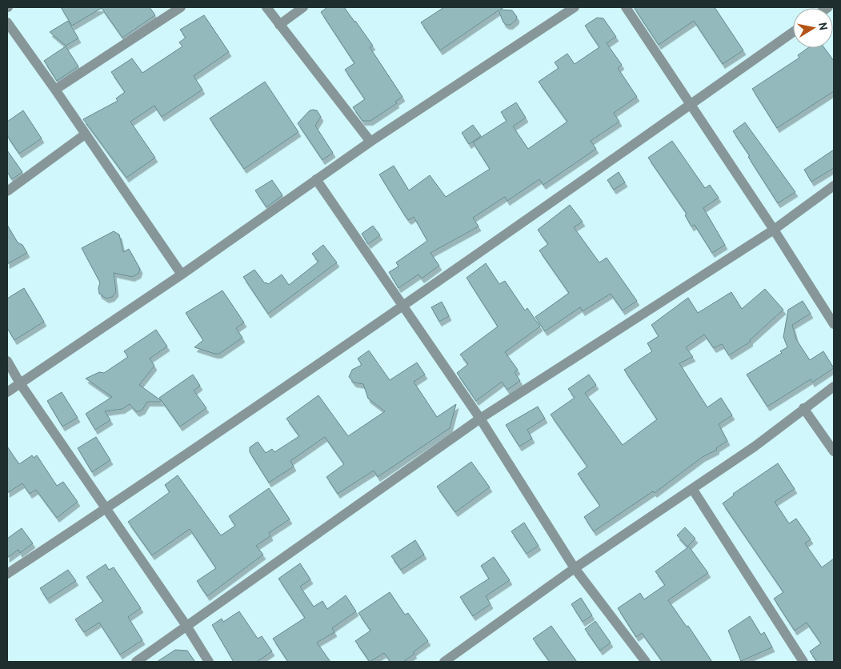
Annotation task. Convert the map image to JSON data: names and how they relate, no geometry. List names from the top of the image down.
{
  "north": "right"
}
